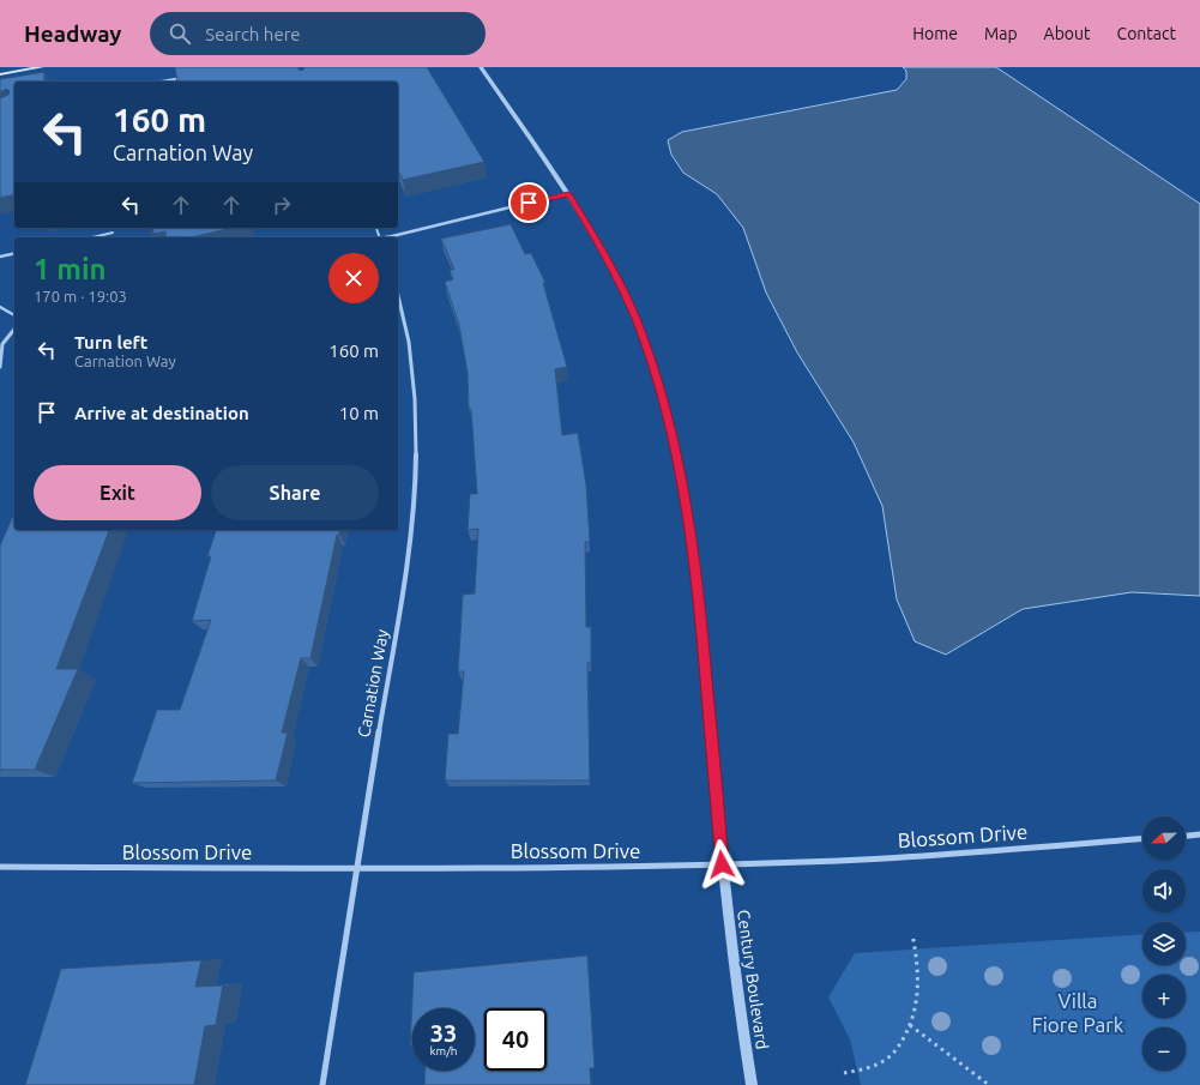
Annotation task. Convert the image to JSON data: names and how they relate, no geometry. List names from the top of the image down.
{
  "streets": {
    "street": ["Carnation Way", "Blossom Drive", "Century Boulevard"]
  },
  "crossings": [
    ["Carnation Way", "Blossom Drive"],
    ["Blossom Drive", "Century Boulevard"]
  ],
  "parks": ["Villa Fiore Park"],
  "north": "left",
  "page": {
    "header": "Headway",
    "search": "Search here",
    "nav": [
      "Home",
      "Map",
      "About",
      "Contact"
    ],
    "turn": ["160 m", "Carnation Way"],
    "heading": ["1 min", "170 m · 19:03"],
    "list": [
      {
        "name": "Turn left",
        "note": "Carnation Way",
        "value": "160 m"
      },
      {
        "name": "Arrive at destination",
        "value": "10 m"
      }
    ],
    "buttons": ["Exit", "Share"],
    "map_buttons": ["+", "−"],
    "speed": "33 km/h",
    "limit": "40"
  }
}
